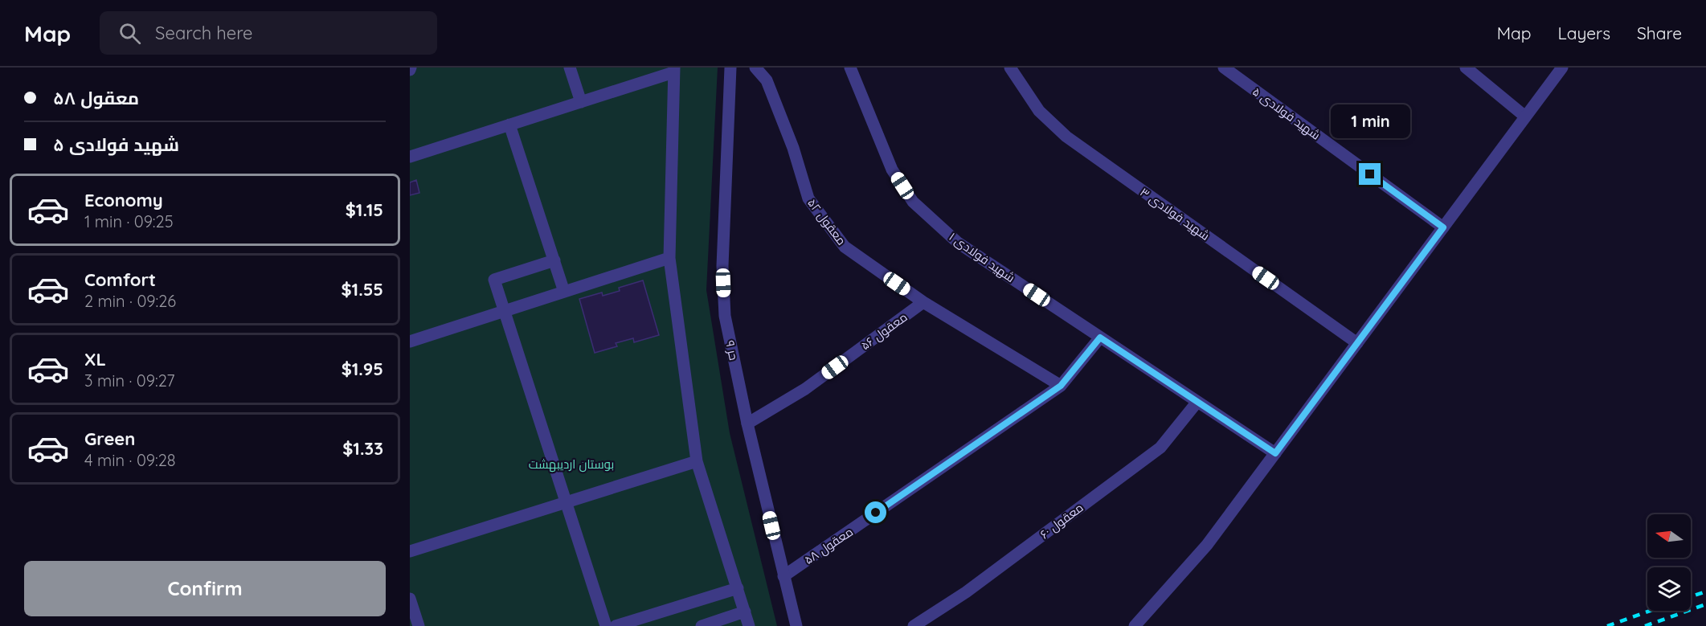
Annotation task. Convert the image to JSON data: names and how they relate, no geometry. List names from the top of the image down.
{
  "streets": {
    "street": [
      "شهید فولادی ۵",
      "شهید فولادی ۳",
      "معقول ۵۲",
      "شهید فولادی ۱",
      "معقول ۵۶",
      "حر ۹",
      "معقول ۶۰",
      "معقول ۵۸"
    ]
  },
  "crossings": [
    ["معقول ۵۲", "معقول ۵۶"],
    ["معقول ۵۲", "معقول ۵۸"],
    ["شهید فولادی ۱", "معقول ۶۰"],
    ["شهید فولادی ۱", "معقول ۵۸"],
    ["معقول ۵۶", "حر ۹"],
    ["حر ۹", "معقول ۵۸"]
  ],
  "parks": ["بوستان اردیبهشت"],
  "north": "left",
  "page": {
    "header": "Map",
    "search": "Search here",
    "nav": ["Map", "Layers", "Share"],
    "banner": ["معقول ۵۸", "شهید فولادی ۵"],
    "bubble": "1 min",
    "list": [
      {
        "name": "Economy",
        "note": "1 min · 09:25",
        "value": "$1.15"
      },
      {
        "name": "Comfort",
        "note": "2 min · 09:26",
        "value": "$1.55"
      },
      {
        "name": "XL",
        "note": "3 min · 09:27",
        "value": "$1.95"
      },
      {
        "name": "Green",
        "note": "4 min · 09:28",
        "value": "$1.33"
      }
    ],
    "buttons": "Confirm"
  }
}
